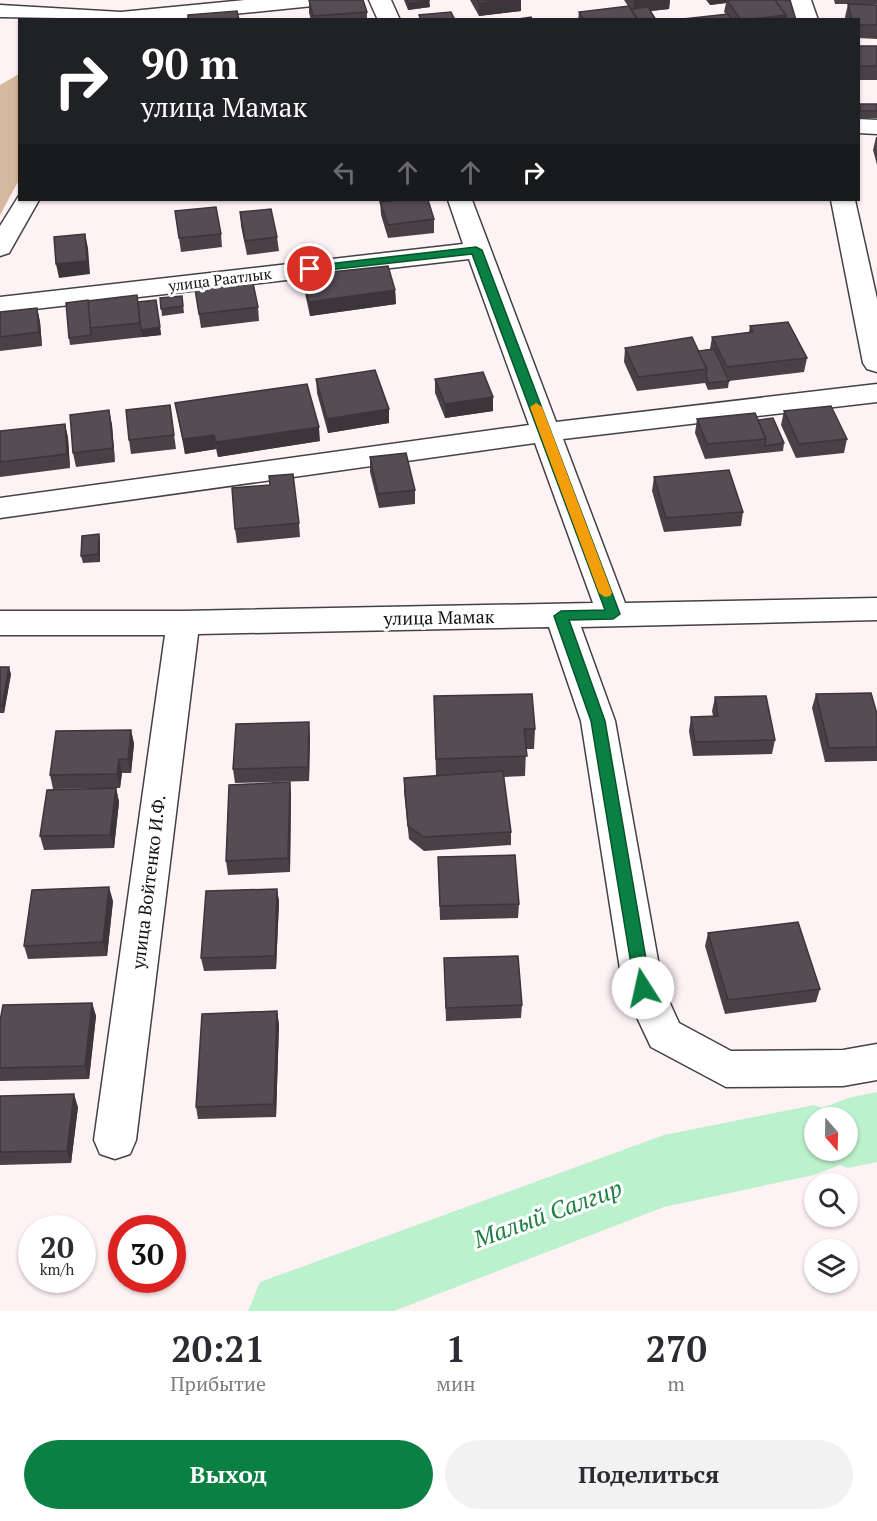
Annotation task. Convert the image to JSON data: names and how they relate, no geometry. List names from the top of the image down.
{
  "streets": {
    "street": ["улица Раатлык", "улица Мамак", "улица Войтенко И.Ф."]
  },
  "crossings": [
    ["улица Мамак", "улица Войтенко И.Ф."]
  ],
  "water": ["Малый Салгир"],
  "north": "bottom",
  "page": {
    "turn": ["90 m", "улица Мамак"],
    "speed": "20 km/h",
    "limit": "30",
    "eta": [
      "20:21",
      "Прибытие",
      "1",
      "мин",
      "270",
      "m"
    ],
    "buttons": ["Выход", "Поделиться"]
  }
}
